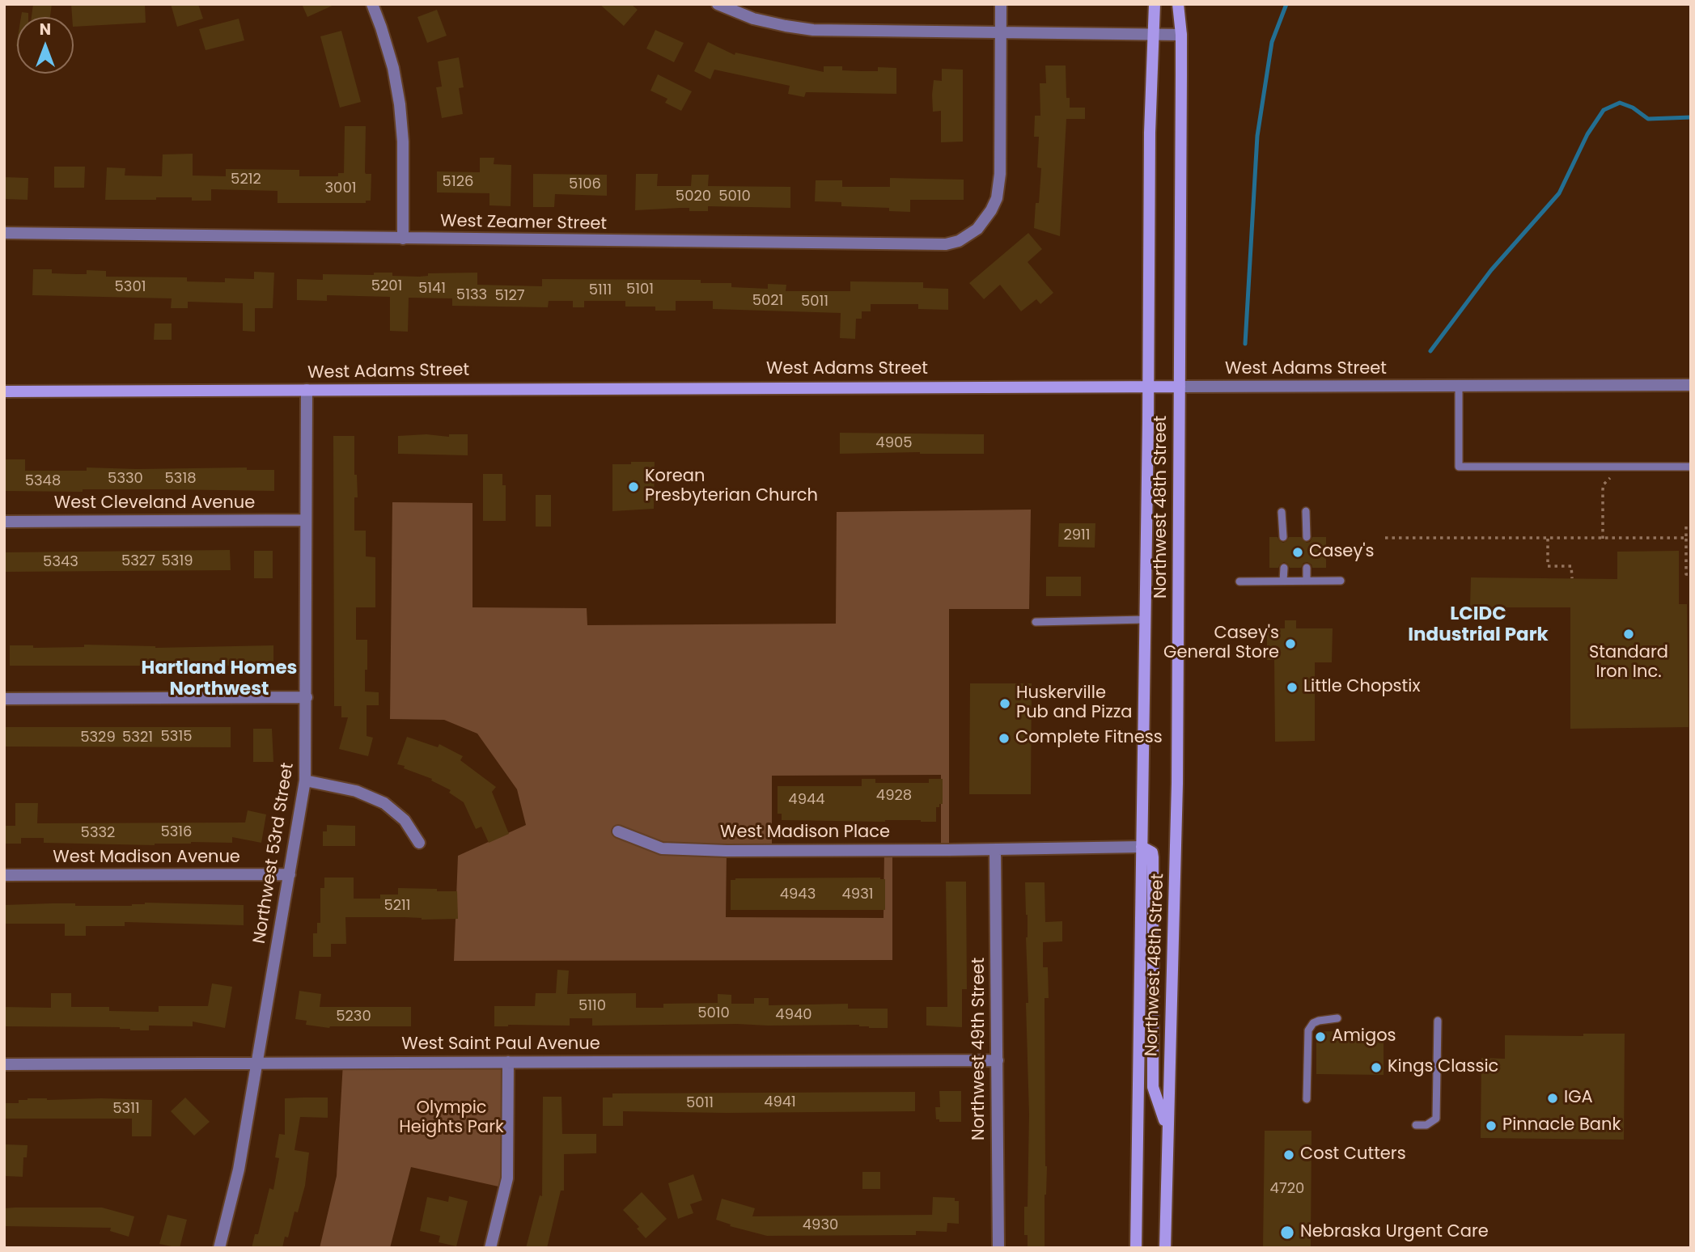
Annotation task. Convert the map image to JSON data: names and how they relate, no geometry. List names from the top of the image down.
{
  "streets": {
    "main road": ["West Adams Street", "Northwest 48th Street"],
    "street": [
      "West Zeamer Street",
      "West Cleveland Avenue",
      "West Madison Place",
      "Northwest 53rd Street",
      "West Madison Avenue",
      "West Saint Paul Avenue",
      "Northwest 49th Street"
    ]
  },
  "crossings": [
    ["West Adams Street", "Northwest 48th Street"],
    ["West Adams Street", "Northwest 53rd Street"],
    ["West Cleveland Avenue", "Northwest 53rd Street"],
    ["West Madison Place", "Northwest 49th Street"],
    ["Northwest 53rd Street", "West Madison Avenue"],
    ["Northwest 53rd Street", "West Saint Paul Avenue"],
    ["West Saint Paul Avenue", "Northwest 49th Street"]
  ],
  "districts": ["LCIDC Industrial Park", "Hartland Homes Northwest"],
  "parks": ["Olympic Heights Park"],
  "places": [
    "Korean Presbyterian Church",
    "Casey's",
    "Standard Iron Inc.",
    "Casey's General Store",
    "Little Chopstix",
    "Huskerville Pub and Pizza",
    "Complete Fitness",
    "Amigos",
    "Kings Classic",
    "IGA",
    "Pinnacle Bank",
    "Cost Cutters",
    "Nebraska Urgent Care"
  ],
  "house_numbers": [
    "5212",
    "5126",
    "5106",
    "3001",
    "5020",
    "5010",
    "5201",
    "5301",
    "5141",
    "5101",
    "5111",
    "5133",
    "5127",
    "5021",
    "5011",
    "4905",
    "5330",
    "5318",
    "5348",
    "2911",
    "5327",
    "5319",
    "5343",
    "5315",
    "5329",
    "5321",
    "4928",
    "4944",
    "5316",
    "5332",
    "4943",
    "4931",
    "5211",
    "5110",
    "5010",
    "4940",
    "5230",
    "4941",
    "5011",
    "5311",
    "4720",
    "4930"
  ],
  "north": "top"
}
